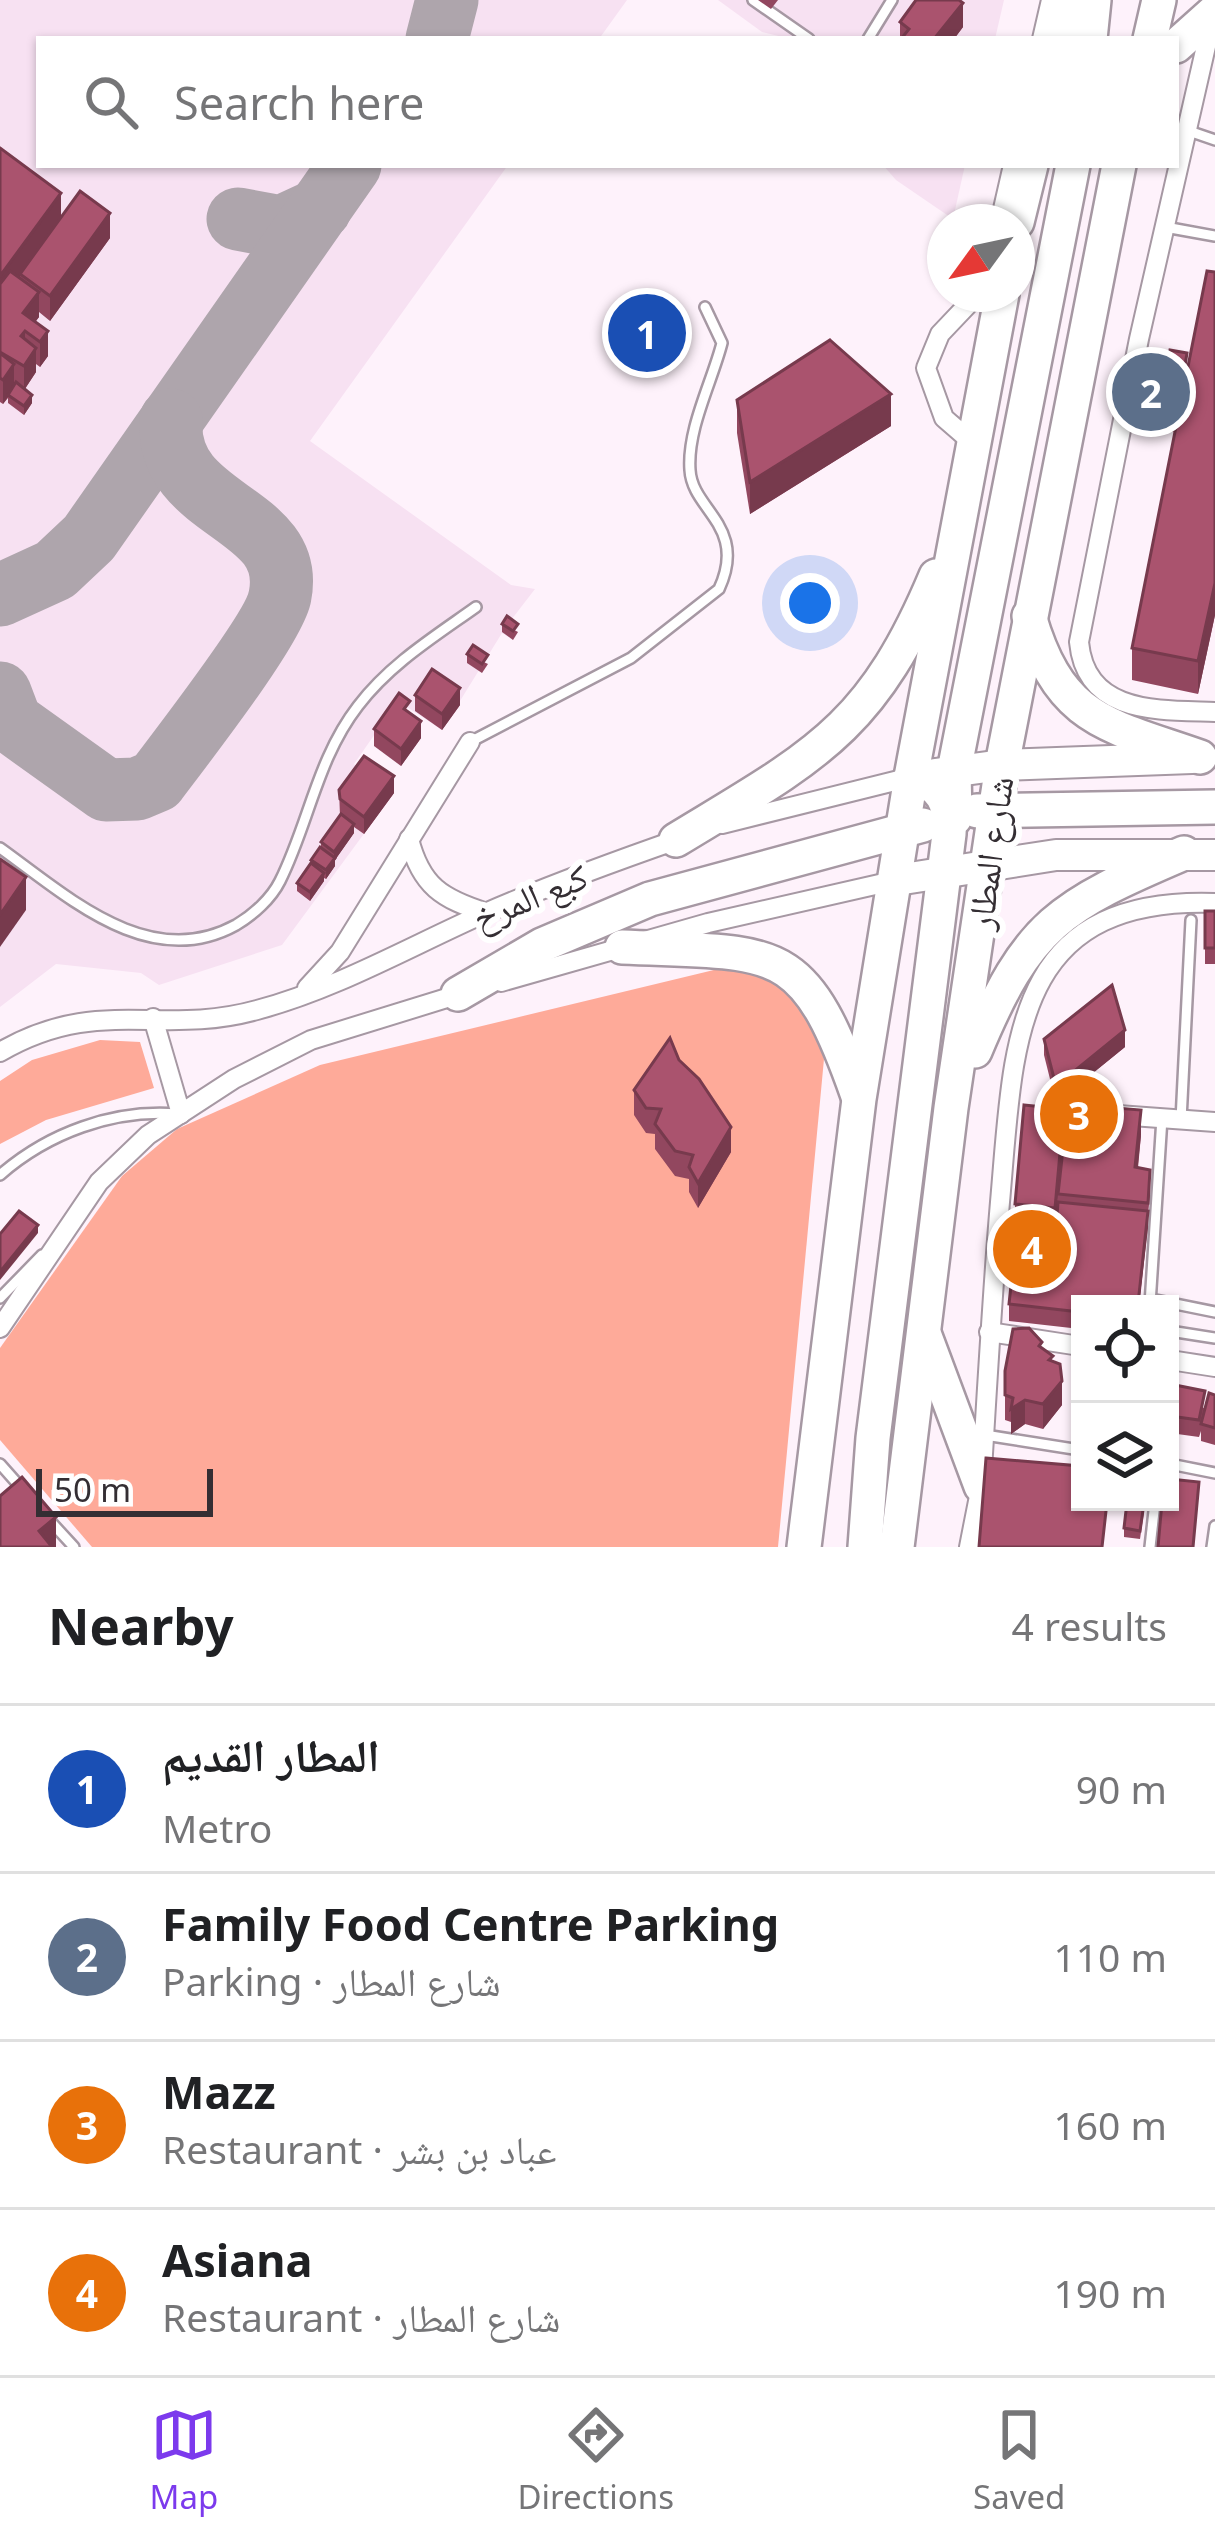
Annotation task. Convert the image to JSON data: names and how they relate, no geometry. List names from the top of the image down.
{
  "streets": {
    "highway": ["شارع المطار"],
    "street": ["كبع المرخ"]
  },
  "scale_bar": "50 m",
  "north": "bottom left",
  "page": {
    "search": "Search here",
    "pins": [
      "1",
      "2",
      "3",
      "4"
    ],
    "scale": "50 m",
    "heading": ["Nearby", "4 results"],
    "list": [
      {
        "mark": "1",
        "name": "المطار القديم",
        "note": "Metro",
        "value": "90 m"
      },
      {
        "mark": "2",
        "name": "Family Food Centre Parking",
        "note": "Parking · شارع المطار",
        "value": "110 m"
      },
      {
        "mark": "3",
        "name": "Mazz",
        "note": "Restaurant · عباد بن بشر",
        "value": "160 m"
      },
      {
        "mark": "4",
        "name": "Asiana",
        "note": "Restaurant · شارع المطار",
        "value": "190 m"
      }
    ],
    "nav": ["Map", "Directions", "Saved"]
  }
}
